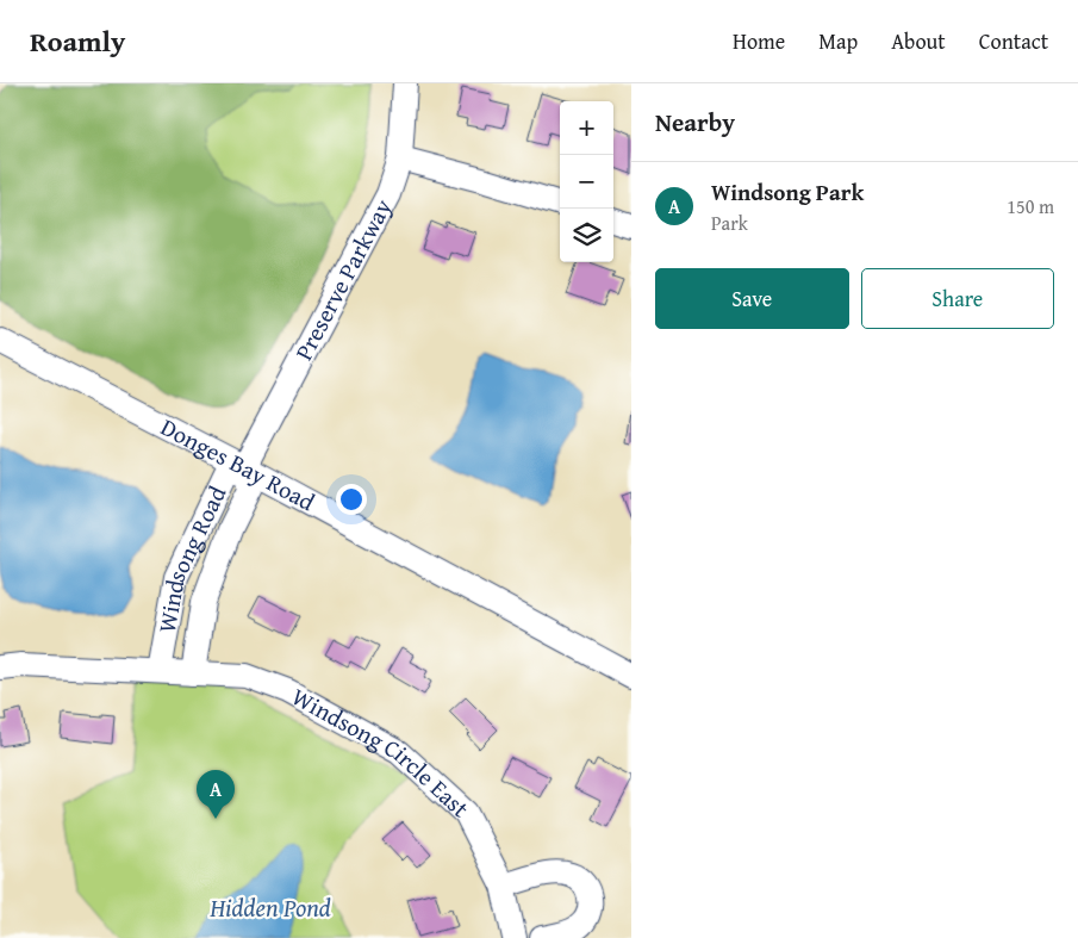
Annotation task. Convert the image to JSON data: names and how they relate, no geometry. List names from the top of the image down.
{
  "streets": {
    "street": [
      "Preserve Parkway",
      "Donges Bay Road",
      "Windsong Road",
      "Windsong Circle East"
    ]
  },
  "crossings": [
    ["Preserve Parkway", "Donges Bay Road"],
    ["Preserve Parkway", "Windsong Road"],
    ["Donges Bay Road", "Windsong Road"],
    ["Windsong Road", "Windsong Circle East"]
  ],
  "water": ["Hidden Pond"],
  "page": {
    "header": "Roamly",
    "nav": [
      "Home",
      "Map",
      "About",
      "Contact"
    ],
    "heading": "Nearby",
    "map_buttons": ["+", "−"],
    "list": [
      {
        "mark": "A",
        "name": "Windsong Park",
        "note": "Park",
        "value": "150 m"
      }
    ],
    "buttons": ["Save", "Share"],
    "pins": "A"
  }
}
